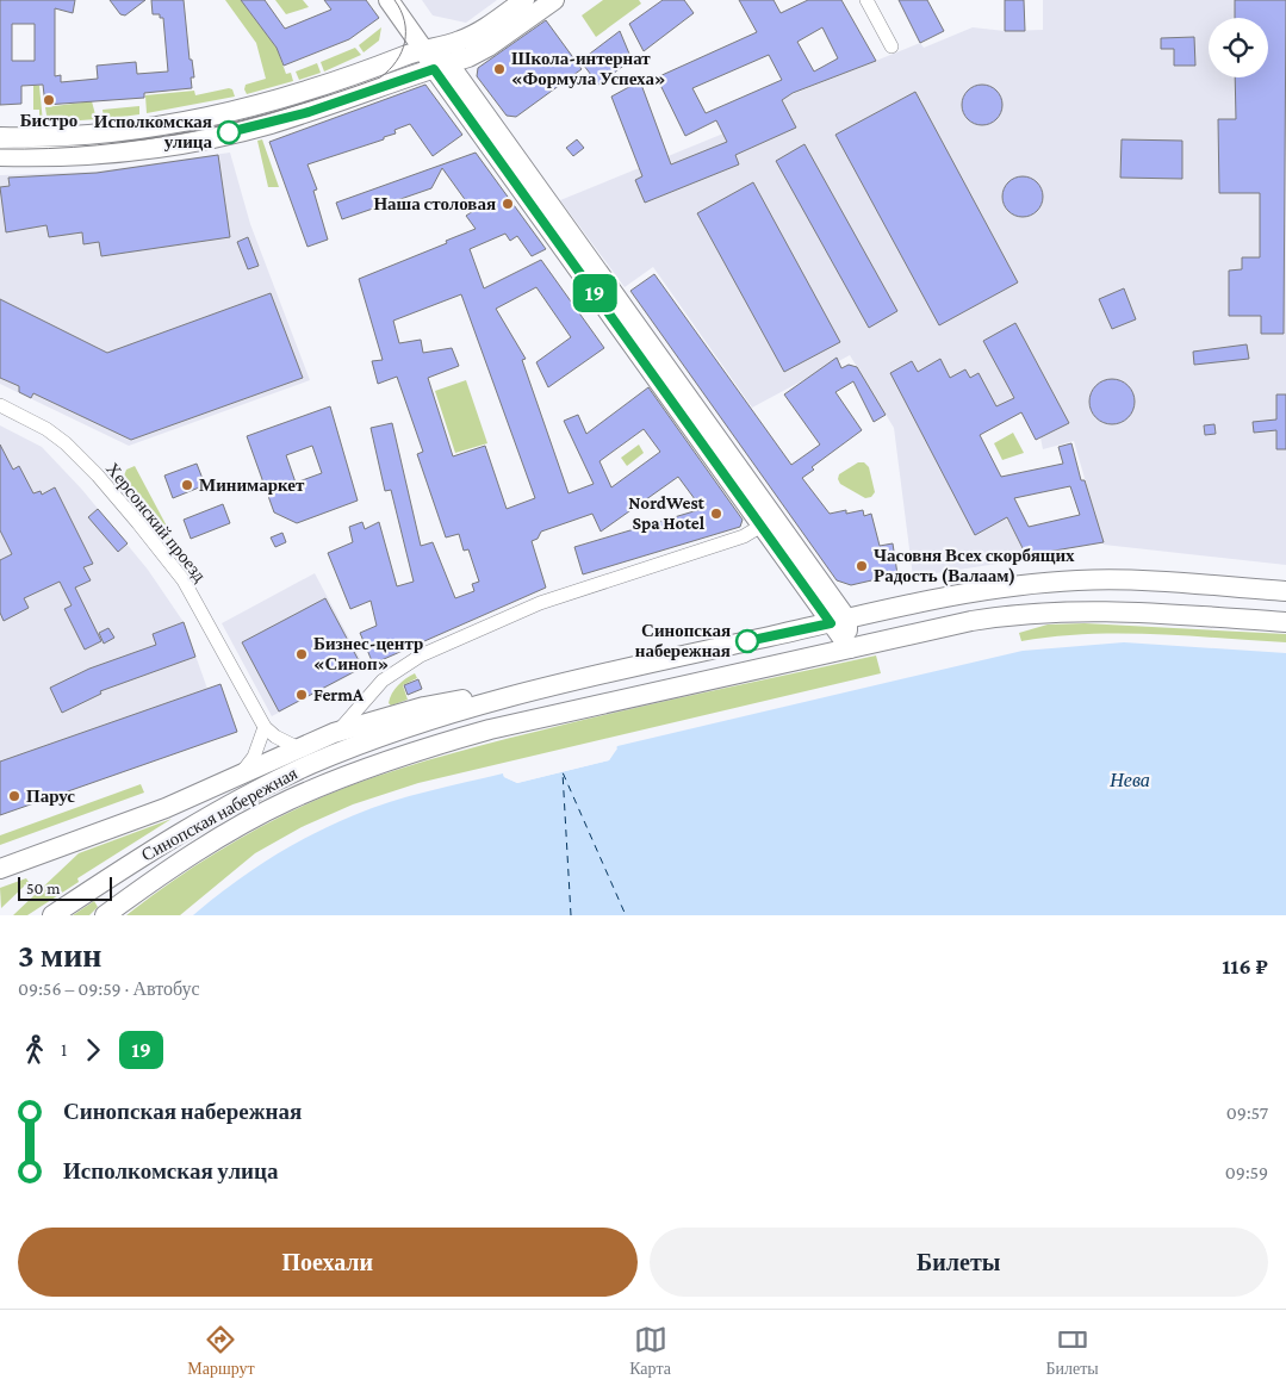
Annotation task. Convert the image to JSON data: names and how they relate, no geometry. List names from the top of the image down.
{
  "streets": {
    "main road": ["Синопская набережная"],
    "street": ["Херсонский проезд"]
  },
  "crossings": [
    ["Херсонский проезд", "Синопская набережная"]
  ],
  "water": ["Нева"],
  "places": [
    "Школа-интернат «Формула Успеха»",
    "Бистро",
    "Исполкомская улица",
    "Наша столовая",
    "Минимаркет",
    "NordWest Spa Hotel",
    "Часовня Всех скорбящих Радость (Валаам)",
    "Синопская набережная",
    "Бизнес-центр «Синоп»",
    "FermA",
    "Парус"
  ],
  "lines": ["bus line 19"],
  "scale_bar": "50 m",
  "page": {
    "on_map": "19",
    "scale": "50 m",
    "heading": ["3 мин", "09:56 – 09:59 · Автобус", "116 ₽"],
    "legs": ["1", "19"],
    "list": [
      {
        "name": "Синопская набережная",
        "value": "09:57"
      },
      {
        "name": "Исполкомская улица",
        "value": "09:59"
      }
    ],
    "buttons": ["Поехали", "Билеты"],
    "tabs": ["Маршрут", "Карта", "Билеты"]
  }
}
